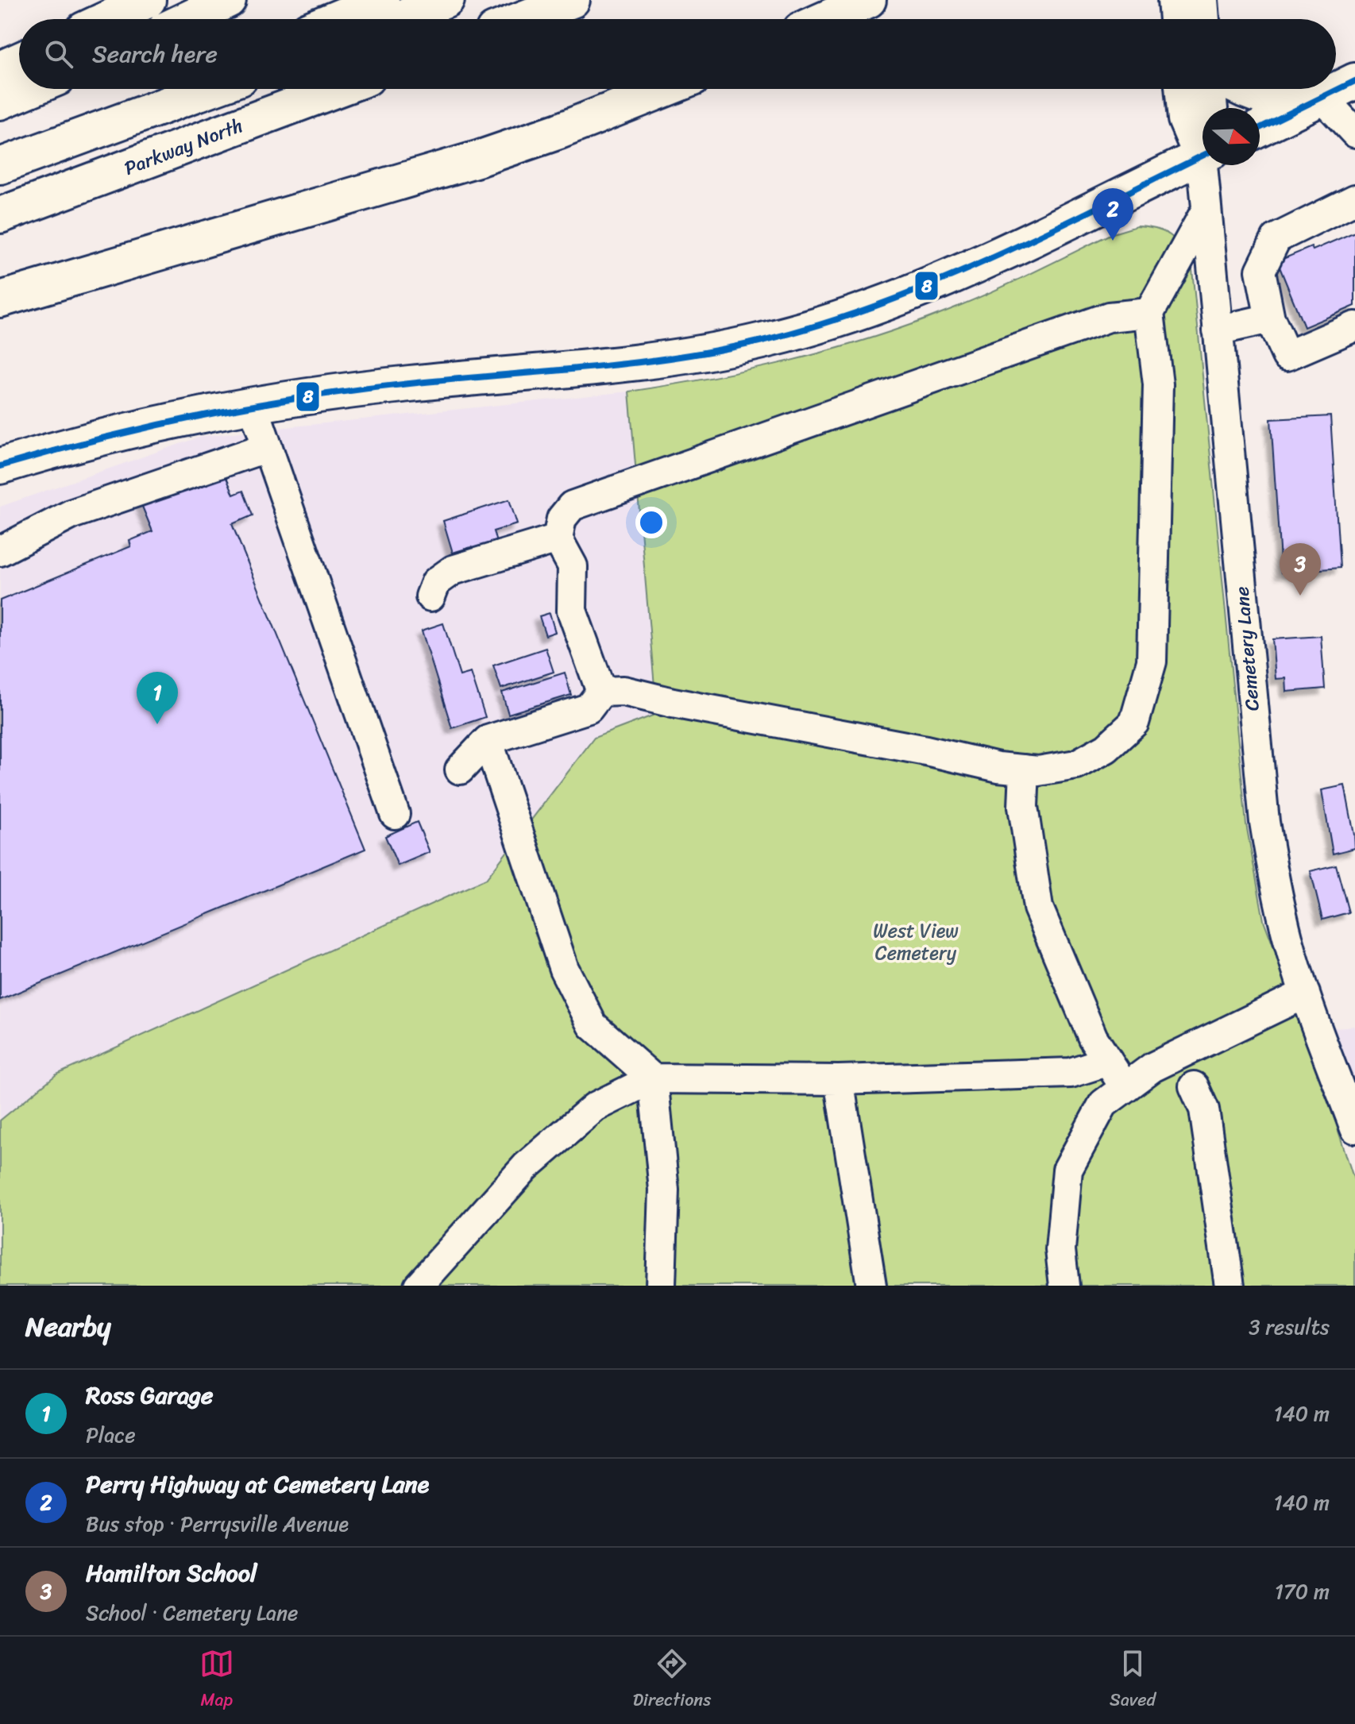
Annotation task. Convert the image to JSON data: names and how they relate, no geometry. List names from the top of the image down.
{
  "streets": {
    "main road": ["Parkway North", "Cemetery Lane"]
  },
  "parks": ["West View Cemetery"],
  "lines": ["transit line 8"],
  "north": "right",
  "page": {
    "search": "Search here",
    "pins": ["2", "3", "1"],
    "heading": ["Nearby", "3 results"],
    "list": [
      {
        "mark": "1",
        "name": "Ross Garage",
        "note": "Place",
        "value": "140 m"
      },
      {
        "mark": "2",
        "name": "Perry Highway at Cemetery Lane",
        "note": "Bus stop · Perrysville Avenue",
        "value": "140 m"
      },
      {
        "mark": "3",
        "name": "Hamilton School",
        "note": "School · Cemetery Lane",
        "value": "170 m"
      }
    ],
    "nav": ["Map", "Directions", "Saved"]
  }
}
